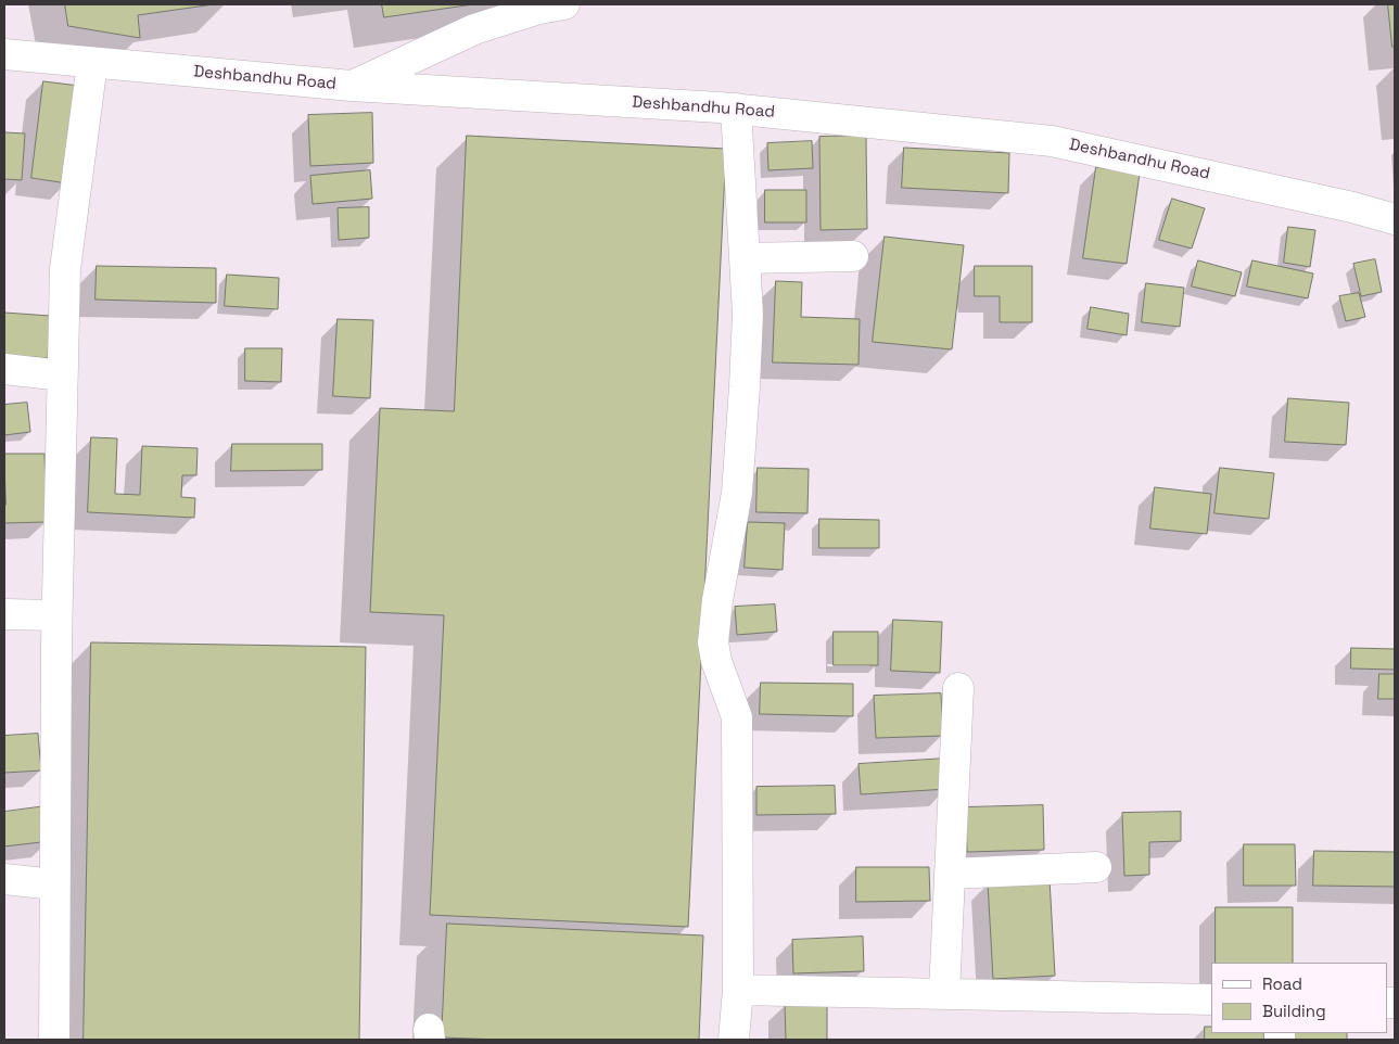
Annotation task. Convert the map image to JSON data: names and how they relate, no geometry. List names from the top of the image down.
{
  "streets": {
    "street": ["Deshbandhu Road"]
  },
  "legend": ["Road", "Building"]
}
